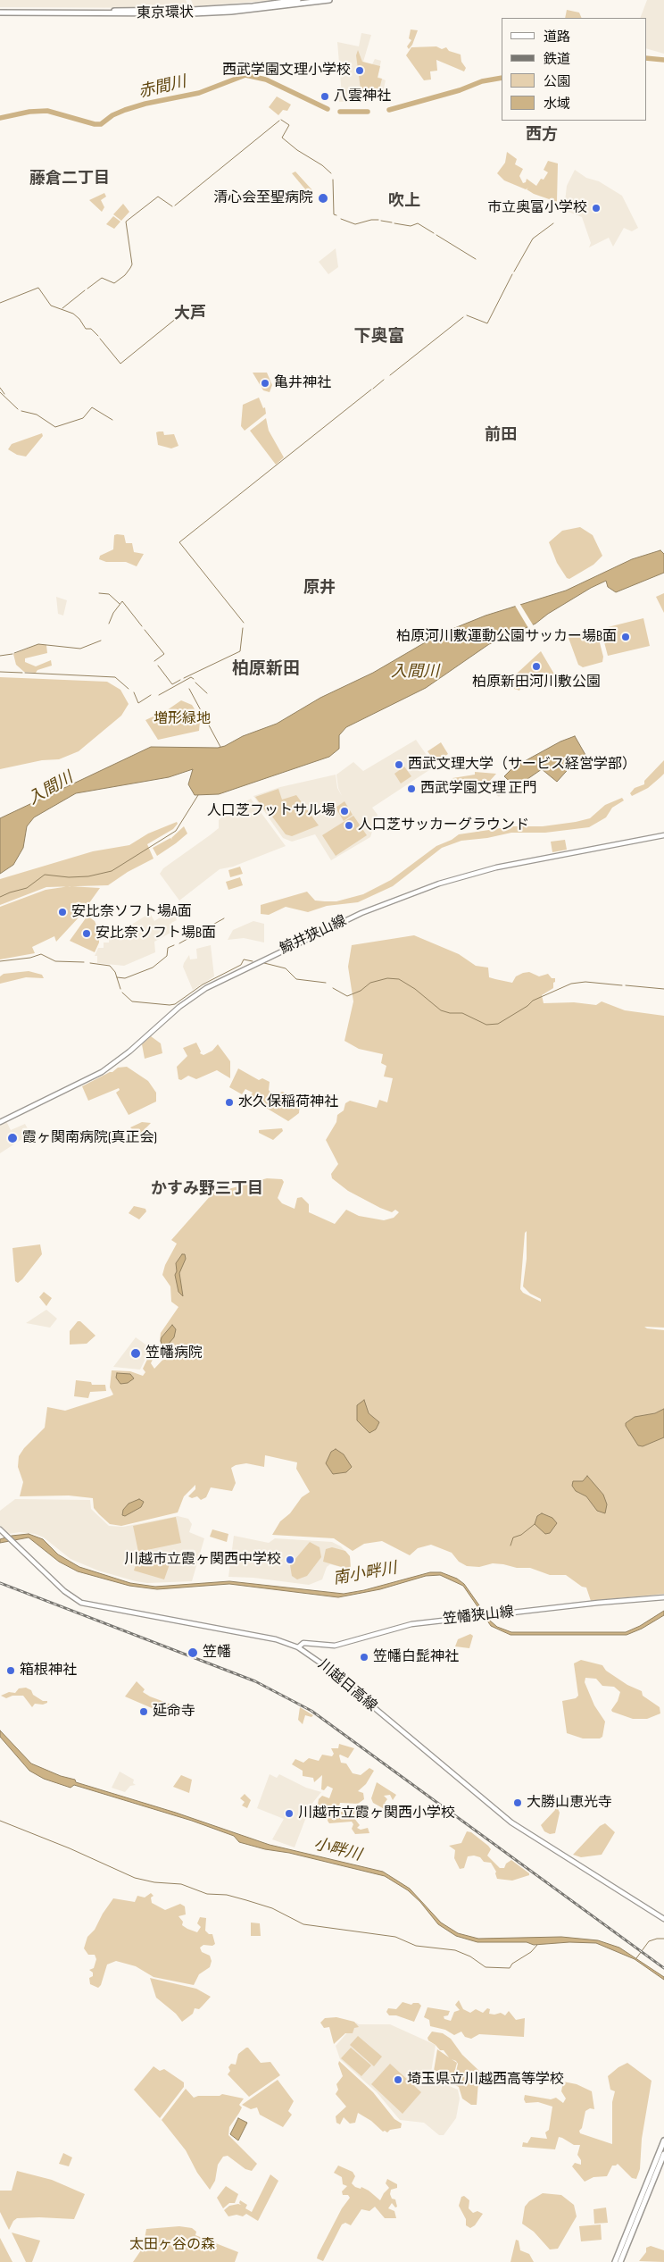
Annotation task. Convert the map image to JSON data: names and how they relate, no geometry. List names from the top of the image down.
{
  "streets": {
    "highway": ["東京環状"],
    "main road": ["鯨井狭山線", "笠幡狭山線", "川越日高線"]
  },
  "crossings": [
    ["笠幡狭山線", "川越日高線"]
  ],
  "districts": [
    "西方",
    "藤倉二丁目",
    "吹上",
    "大芦",
    "下奥富",
    "前田",
    "原井",
    "柏原新田",
    "かすみ野三丁目"
  ],
  "water": [
    "赤間川",
    "入間川",
    "南小畔川",
    "小畔川"
  ],
  "parks": ["増形緑地", "太田ヶ谷の森"],
  "places": [
    "西武学園文理小学校",
    "八雲神社",
    "清心会至聖病院",
    "市立奥富小学校",
    "亀井神社",
    "柏原河川敷運動公園サッカー場B面",
    "柏原新田河川敷公園",
    "西武文理大学（サービス経営学部）",
    "西武学園文理 正門",
    "人口芝フットサル場",
    "人口芝サッカーグラウンド",
    "安比奈ソフト場A面",
    "安比奈ソフト場B面",
    "水久保稲荷神社",
    "霞ヶ関南病院(真正会)",
    "笠幡病院",
    "川越市立霞ヶ関西中学校",
    "笠幡",
    "笠幡白髭神社",
    "箱根神社",
    "延命寺",
    "大勝山恵光寺",
    "川越市立霞ヶ関西小学校",
    "埼玉県立川越西高等学校"
  ],
  "legend": [
    "道路",
    "鉄道",
    "公園",
    "水域"
  ]
}
